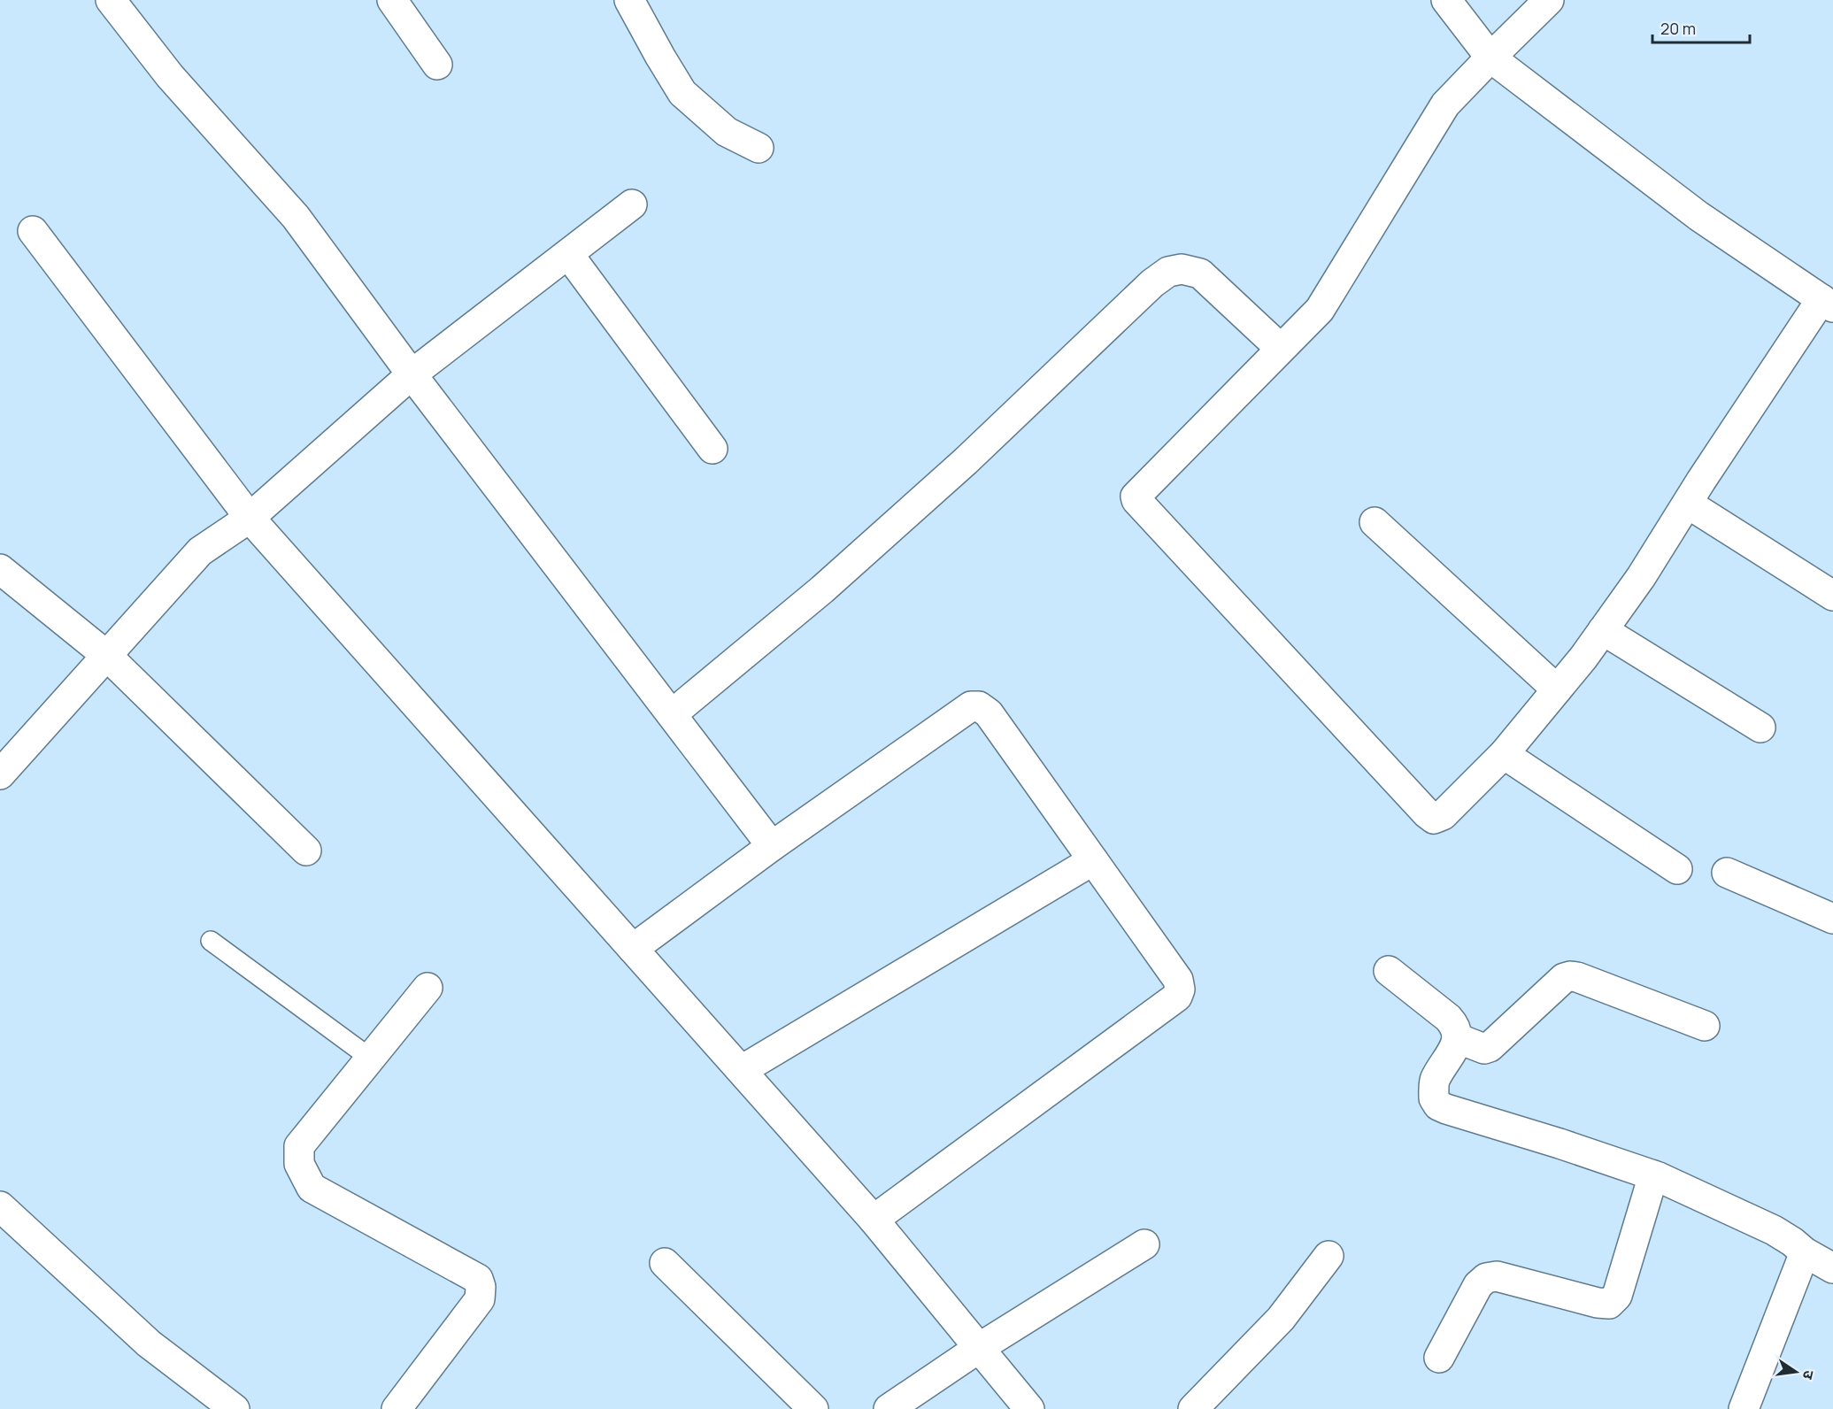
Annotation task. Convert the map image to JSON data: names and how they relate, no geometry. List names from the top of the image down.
{
  "scale_bar": "20 m",
  "north": "right"
}
